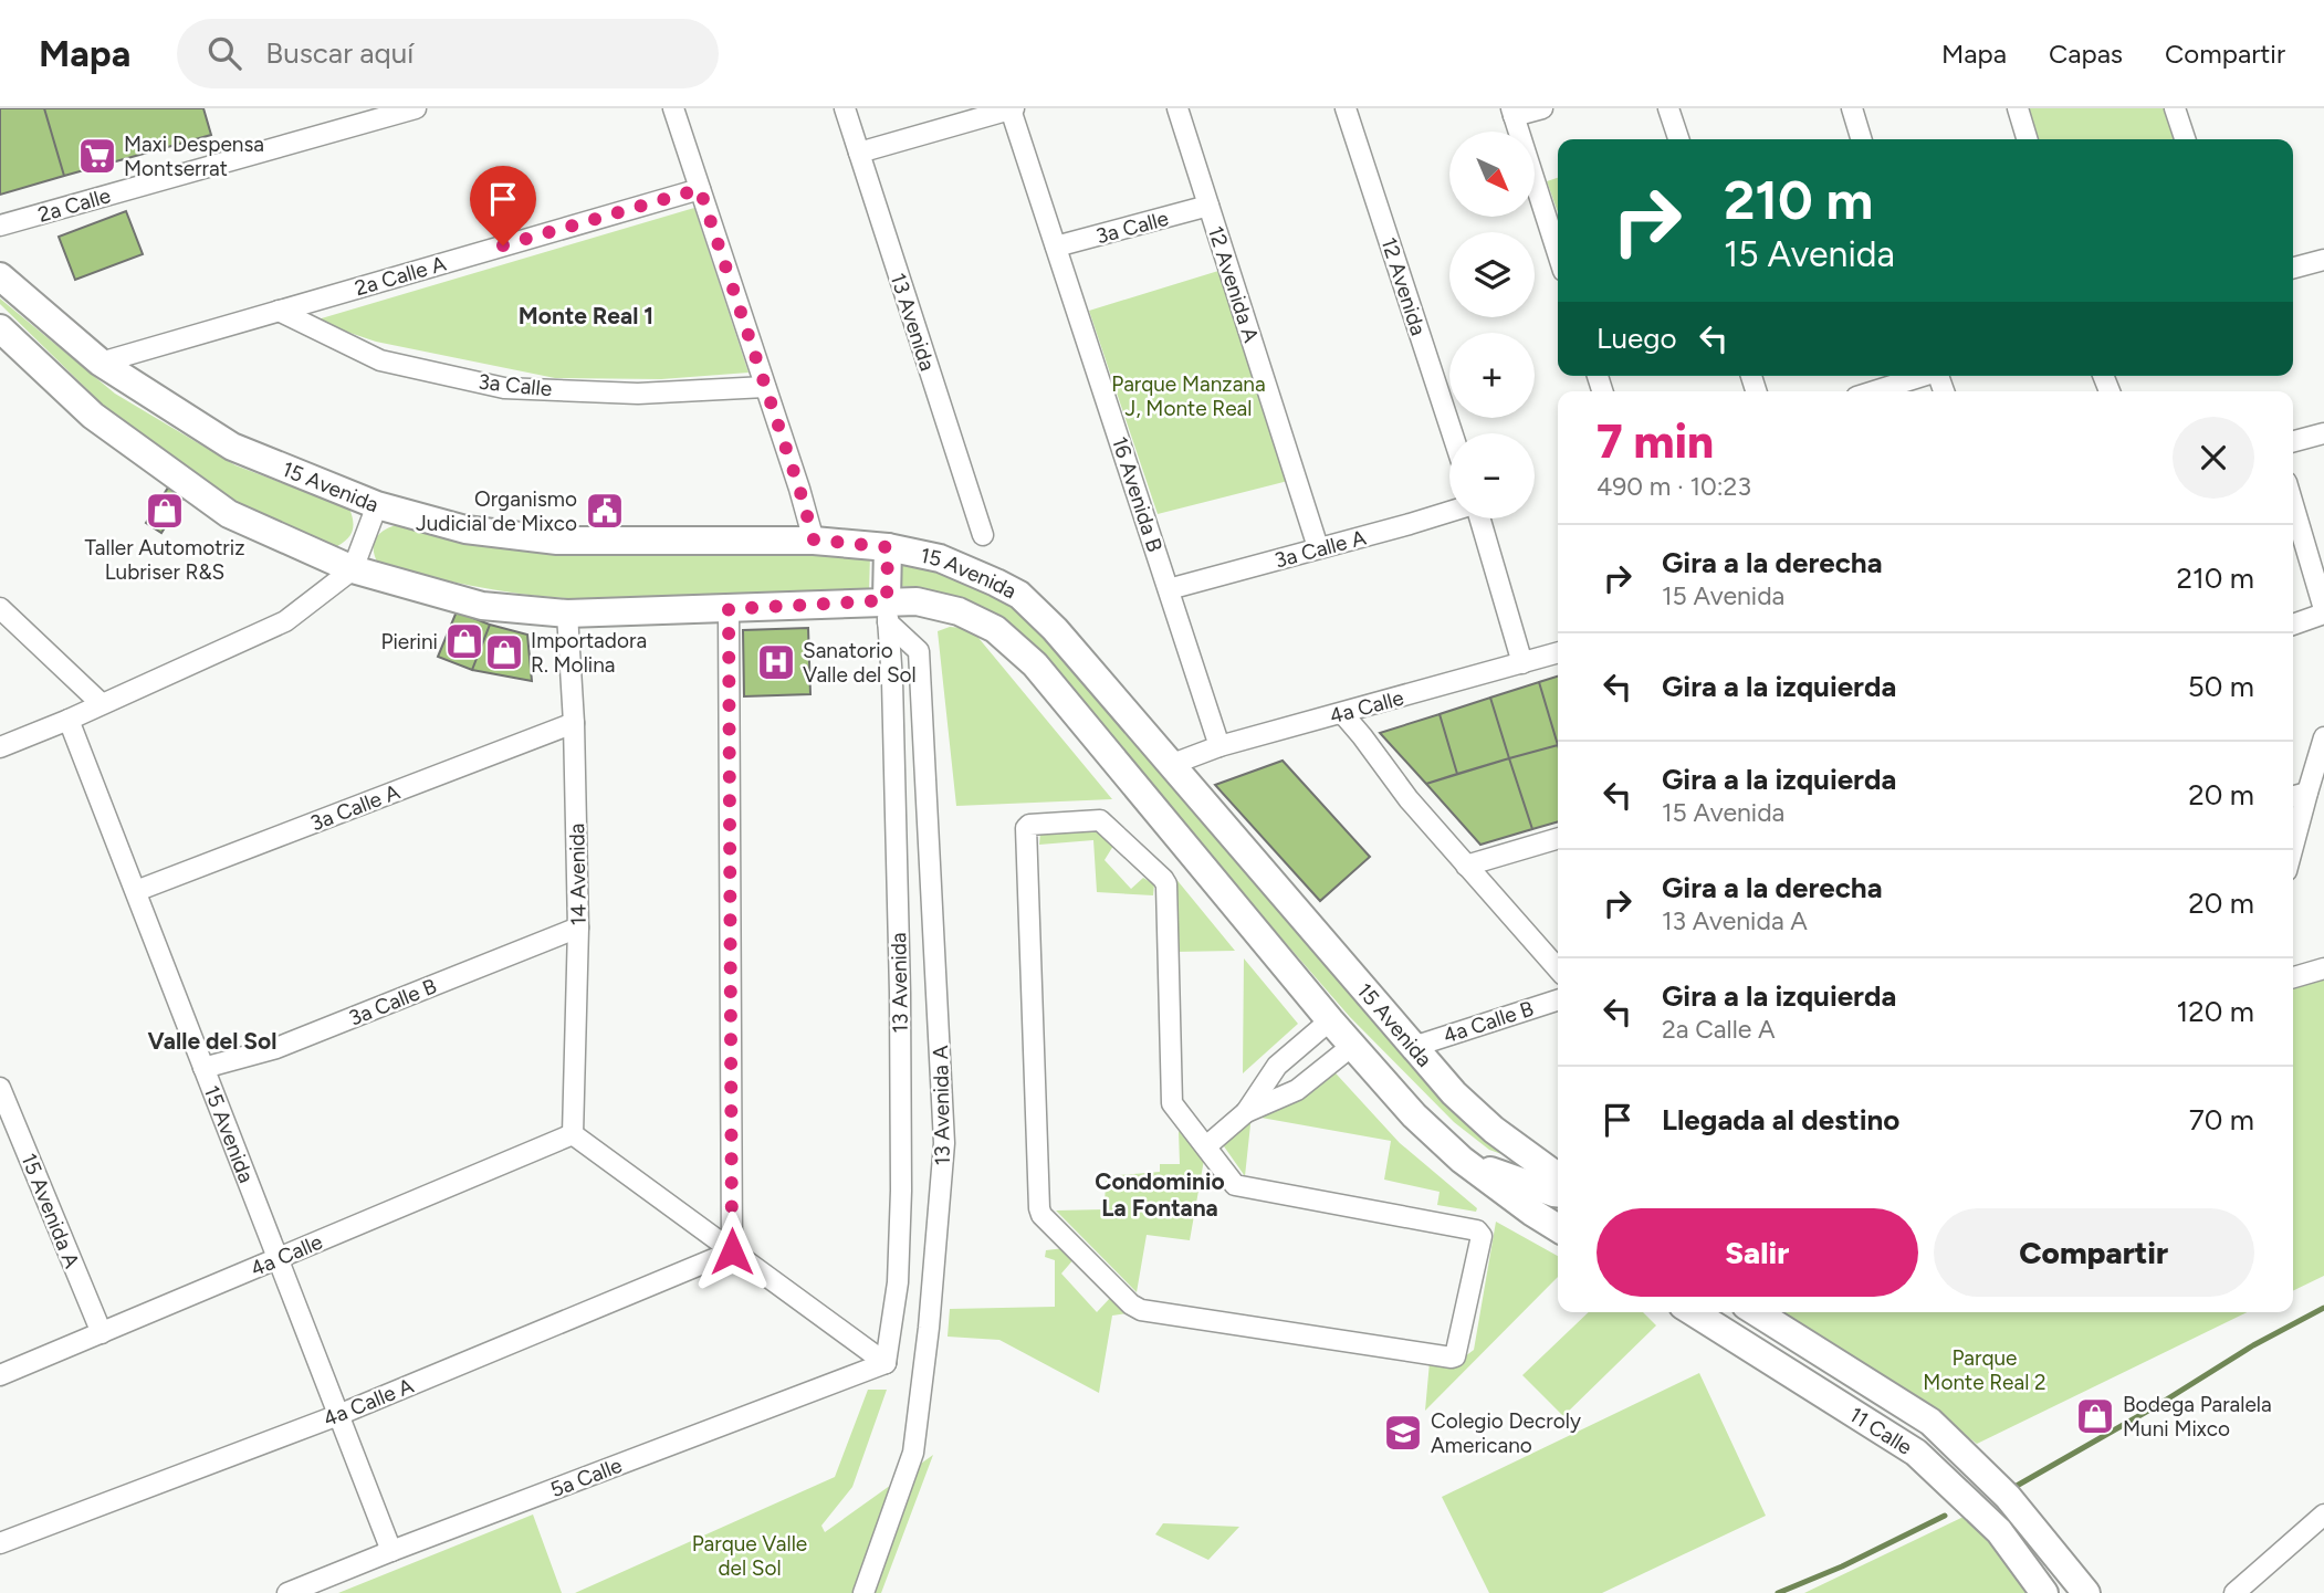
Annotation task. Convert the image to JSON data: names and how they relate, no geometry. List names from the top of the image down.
{
  "streets": {
    "main road": ["15 Avenida", "11 Calle"],
    "street": [
      "2a Calle",
      "3a Calle",
      "2a Calle A",
      "12 Avenida A",
      "12 Avenida",
      "13 Avenida",
      "16 Avenida B",
      "3a Calle A",
      "4a Calle",
      "14 Avenida",
      "3a Calle B",
      "4a Calle B",
      "13 Avenida A",
      "15 Avenida A",
      "4a Calle A",
      "5a Calle"
    ]
  },
  "crossings": [
    ["3a Calle", "2a Calle A"],
    ["3a Calle", "12 Avenida A"],
    ["3a Calle", "16 Avenida B"],
    ["2a Calle A", "15 Avenida"],
    ["12 Avenida A", "3a Calle A"],
    ["13 Avenida", "15 Avenida"],
    ["13 Avenida", "13 Avenida A"],
    ["13 Avenida", "5a Calle"],
    ["15 Avenida", "3a Calle A"],
    ["15 Avenida", "4a Calle"],
    ["15 Avenida", "14 Avenida"],
    ["15 Avenida", "3a Calle B"],
    ["15 Avenida", "4a Calle B"],
    ["15 Avenida", "13 Avenida A"],
    ["15 Avenida", "4a Calle A"],
    ["15 Avenida", "5a Calle"],
    ["16 Avenida B", "3a Calle A"],
    ["16 Avenida B", "4a Calle"],
    ["3a Calle A", "14 Avenida"],
    ["4a Calle", "14 Avenida"],
    ["4a Calle", "15 Avenida A"],
    ["14 Avenida", "3a Calle B"]
  ],
  "districts": ["Monte Real 1", "Valle del Sol", "Condominio La Fontana"],
  "parks": ["Parque Manzana J, Monte Real", "Parque Monte Real 2", "Parque Valle del Sol"],
  "places": {
    "supermarket": ["Maxi Despensa Montserrat"],
    "shop": [
      "Taller Automotriz Lubriser R&S",
      "Pierini",
      "Importadora R. Molina",
      "Bodega Paralela Muni Mixco"
    ],
    "public building": ["Organismo Judicial de Mixco"],
    "hospital": ["Sanatorio Valle del Sol"],
    "school or university": ["Colegio Decroly Americano"]
  },
  "north": "bottom right",
  "page": {
    "header": "Mapa",
    "search": "Buscar aquí",
    "nav": ["Mapa", "Capas", "Compartir"],
    "map_buttons": ["+", "−"],
    "turn": ["210 m", "15 Avenida"],
    "then": "Luego",
    "heading": ["7 min", "490 m · 10:23"],
    "list": [
      {
        "name": "Gira a la derecha",
        "note": "15 Avenida",
        "value": "210 m"
      },
      {
        "name": "Gira a la izquierda",
        "value": "50 m"
      },
      {
        "name": "Gira a la izquierda",
        "note": "15 Avenida",
        "value": "20 m"
      },
      {
        "name": "Gira a la derecha",
        "note": "13 Avenida A",
        "value": "20 m"
      },
      {
        "name": "Gira a la izquierda",
        "note": "2a Calle A",
        "value": "120 m"
      },
      {
        "name": "Llegada al destino",
        "value": "70 m"
      }
    ],
    "buttons": ["Salir", "Compartir"]
  }
}
